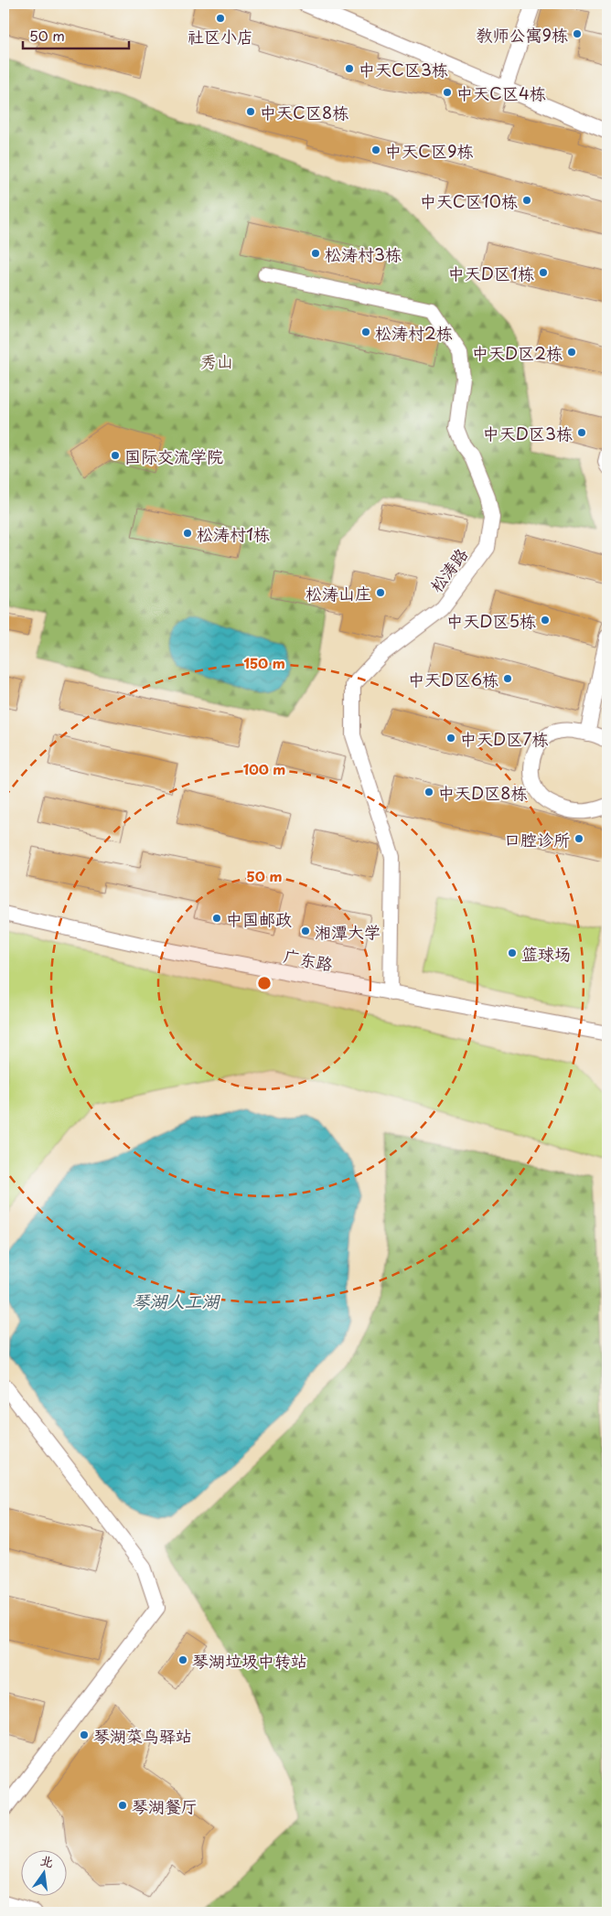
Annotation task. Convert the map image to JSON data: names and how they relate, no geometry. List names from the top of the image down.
{
  "streets": {
    "street": ["松涛路", "广东路"]
  },
  "crossings": [
    ["松涛路", "广东路"]
  ],
  "water": ["琴湖人工湖"],
  "parks": ["秀山"],
  "places": [
    "社区小店",
    "教师公寓9栋",
    "中天C区3栋",
    "中天C区4栋",
    "中天C区8栋",
    "中天C区9栋",
    "中天C区10栋",
    "松涛村3栋",
    "中天D区1栋",
    "松涛村2栋",
    "中天D区2栋",
    "中天D区3栋",
    "国际交流学院",
    "松涛村1栋",
    "松涛山庄",
    "中天D区5栋",
    "中天D区6栋",
    "中天D区7栋",
    "中天D区8栋",
    "口腔诊所",
    "中国邮政",
    "湘潭大学",
    "篮球场",
    "琴湖垃圾中转站",
    "琴湖菜鸟驿站",
    "琴湖餐厅"
  ],
  "scale_bar": "50 m",
  "north": "top",
  "rings": ["150 m", "100 m", "50 m"]
}
